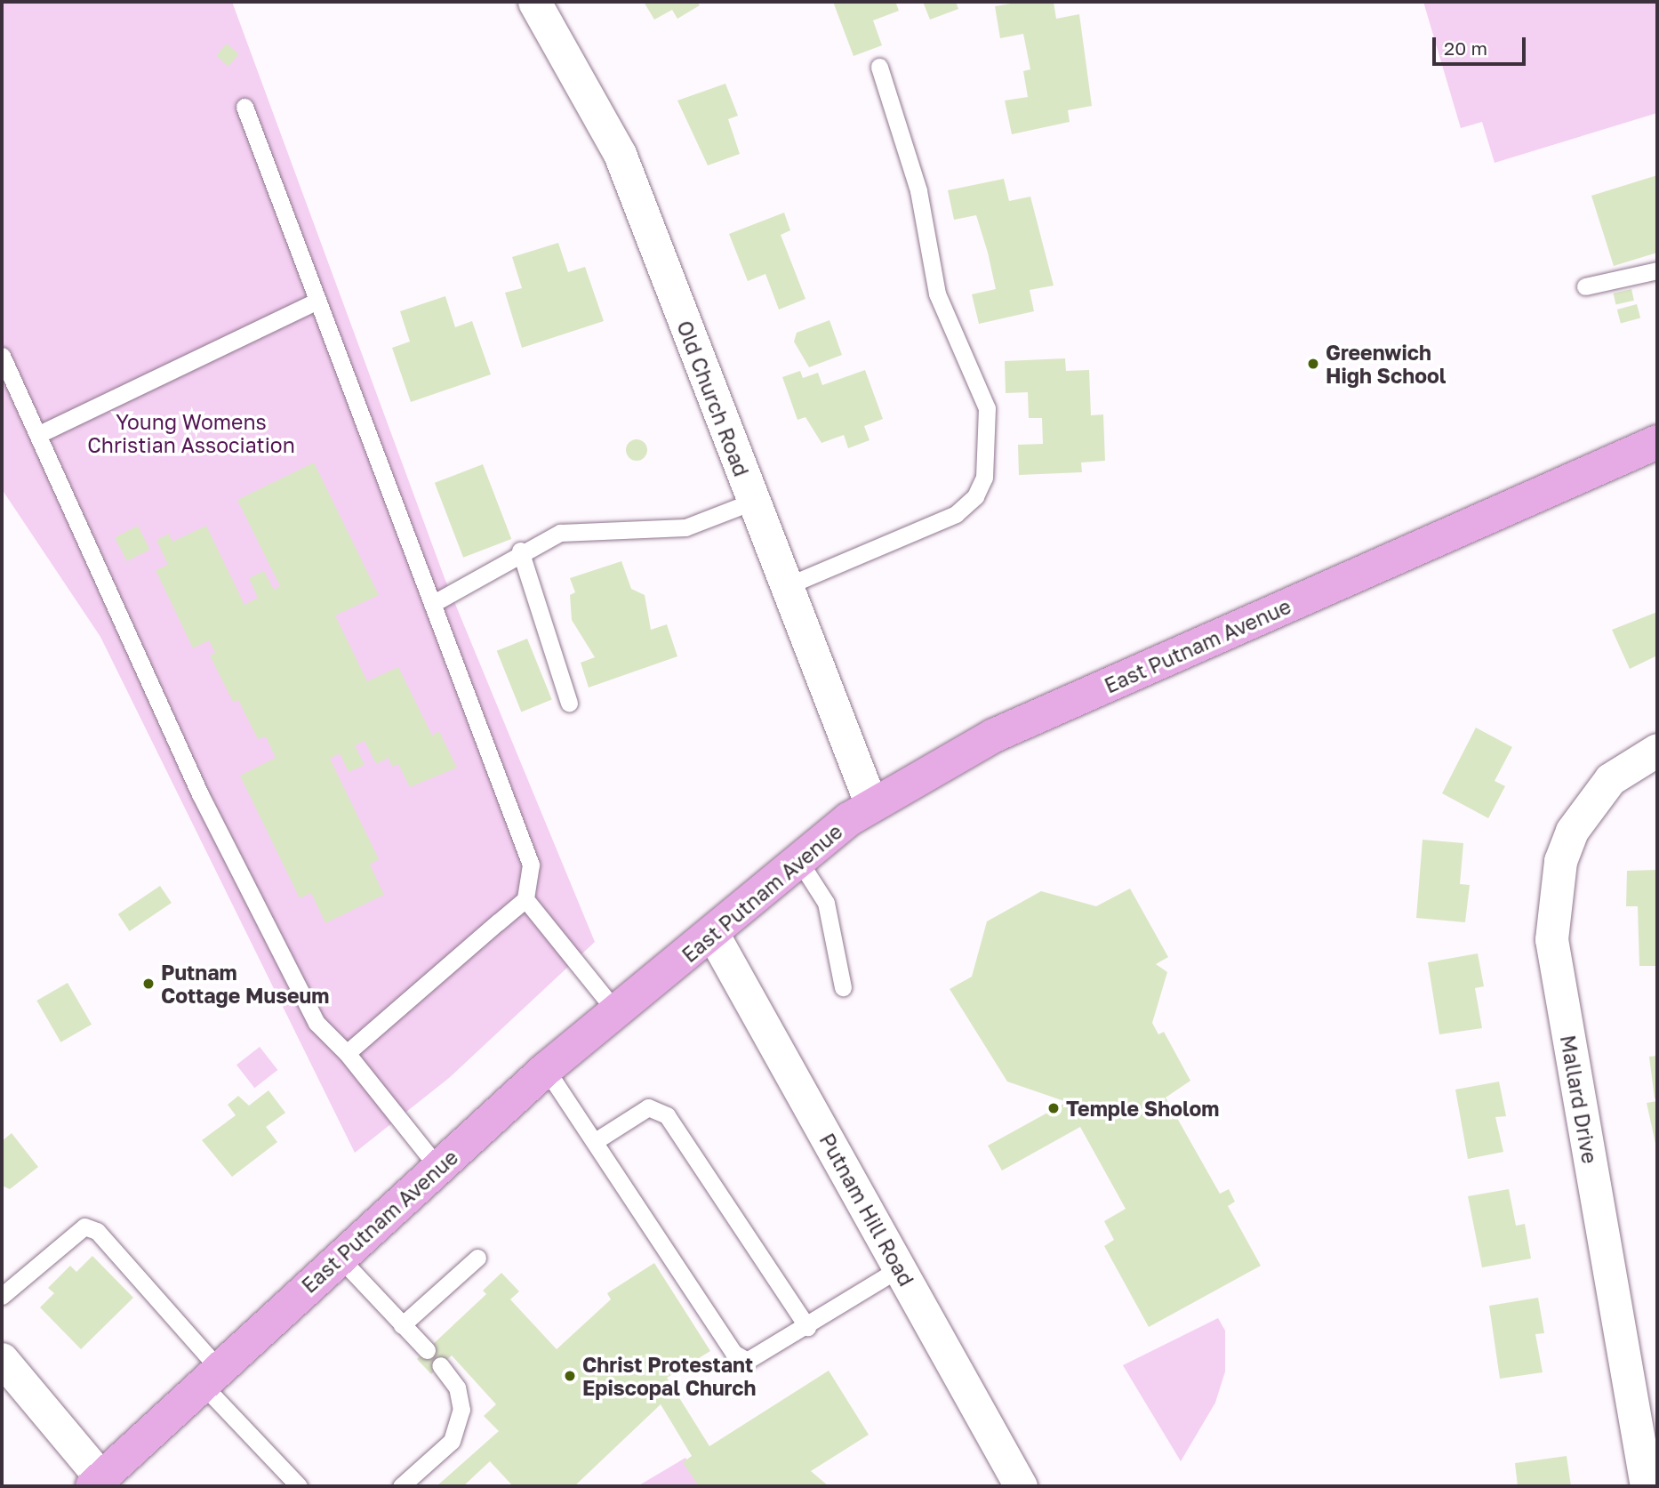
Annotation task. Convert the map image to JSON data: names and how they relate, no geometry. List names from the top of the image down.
{
  "streets": {
    "main road": ["East Putnam Avenue"],
    "street": ["Old Church Road", "Mallard Drive", "Putnam Hill Road"]
  },
  "crossings": [
    ["Old Church Road", "East Putnam Avenue"],
    ["East Putnam Avenue", "Putnam Hill Road"]
  ],
  "parks": ["Young Womens Christian Association"],
  "places": [
    "Greenwich High School",
    "Putnam Cottage Museum",
    "Temple Sholom",
    "Christ Protestant Episcopal Church"
  ],
  "scale_bar": "20 m"
}
